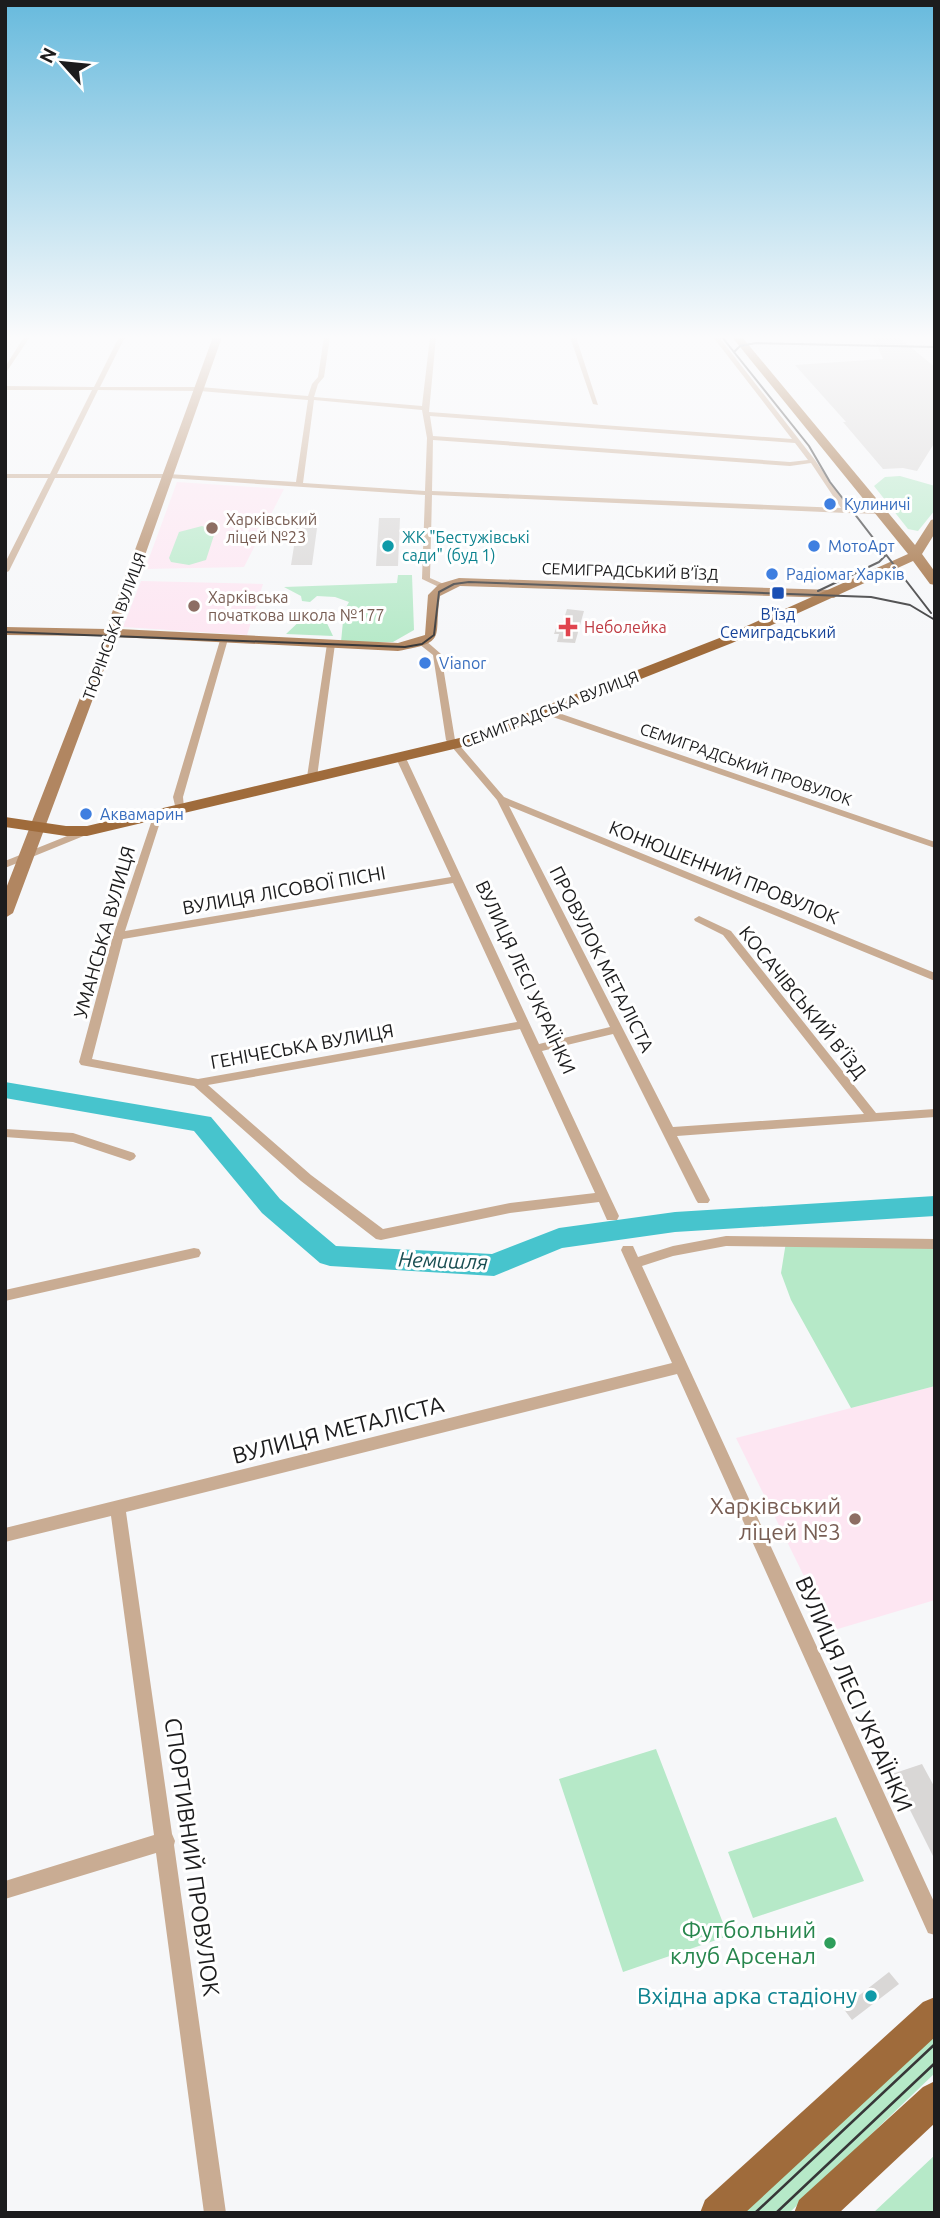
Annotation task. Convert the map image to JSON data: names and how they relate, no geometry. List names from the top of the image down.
{
  "streets": {
    "main road": ["СЕМИГРАДСЬКИЙ В’ЇЗД", "ТЮРІНСЬКА ВУЛИЦЯ", "СЕМИГРАДСЬКА ВУЛИЦЯ"],
    "street": [
      "СЕМИГРАДСЬКИЙ ПРОВУЛОК",
      "КОНЮШЕННИЙ ПРОВУЛОК",
      "ВУЛИЦЯ ЛІСОВОЇ ПІСНІ",
      "УМАНСЬКА ВУЛИЦЯ",
      "ПРОВУЛОК МЕТАЛІСТА",
      "ВУЛИЦЯ ЛЕСІ УКРАЇНКИ",
      "КОСАЧІВСЬКИЙ В’ЇЗД",
      "ГЕНІЧЕСЬКА ВУЛИЦЯ",
      "ВУЛИЦЯ МЕТАЛІСТА",
      "СПОРТИВНИЙ ПРОВУЛОК"
    ]
  },
  "crossings": [
    ["СЕМИГРАДСЬКИЙ В’ЇЗД", "СЕМИГРАДСЬКА ВУЛИЦЯ"],
    ["ТЮРІНСЬКА ВУЛИЦЯ", "СЕМИГРАДСЬКА ВУЛИЦЯ"],
    ["СЕМИГРАДСЬКА ВУЛИЦЯ", "СЕМИГРАДСЬКИЙ ПРОВУЛОК"],
    ["СЕМИГРАДСЬКА ВУЛИЦЯ", "УМАНСЬКА ВУЛИЦЯ"],
    ["СЕМИГРАДСЬКА ВУЛИЦЯ", "ПРОВУЛОК МЕТАЛІСТА"],
    ["СЕМИГРАДСЬКА ВУЛИЦЯ", "ВУЛИЦЯ ЛЕСІ УКРАЇНКИ"],
    ["КОНЮШЕННИЙ ПРОВУЛОК", "ПРОВУЛОК МЕТАЛІСТА"],
    ["ВУЛИЦЯ ЛІСОВОЇ ПІСНІ", "УМАНСЬКА ВУЛИЦЯ"],
    ["ВУЛИЦЯ ЛІСОВОЇ ПІСНІ", "ВУЛИЦЯ ЛЕСІ УКРАЇНКИ"],
    ["УМАНСЬКА ВУЛИЦЯ", "ГЕНІЧЕСЬКА ВУЛИЦЯ"],
    ["ВУЛИЦЯ ЛЕСІ УКРАЇНКИ", "ГЕНІЧЕСЬКА ВУЛИЦЯ"],
    ["ВУЛИЦЯ ЛЕСІ УКРАЇНКИ", "ВУЛИЦЯ МЕТАЛІСТА"],
    ["ВУЛИЦЯ МЕТАЛІСТА", "СПОРТИВНИЙ ПРОВУЛОК"]
  ],
  "water": ["Немишля"],
  "places": {
    "other": [
      "Кулиничі",
      "Харківський ліцей №23",
      "ЖК \"Бестужівські сади\" (буд 1)",
      "МотоАрт",
      "Радіомаг Харків",
      "Харківська початкова школа №177",
      "Vianor",
      "Аквамарин",
      "Харківський ліцей №3",
      "Футбольний клуб Арсенал",
      "Вхідна арка стадіону"
    ],
    "transit": ["В'їзд Семиградський"],
    "health": ["Неболейка"]
  },
  "north": "top left"
}
